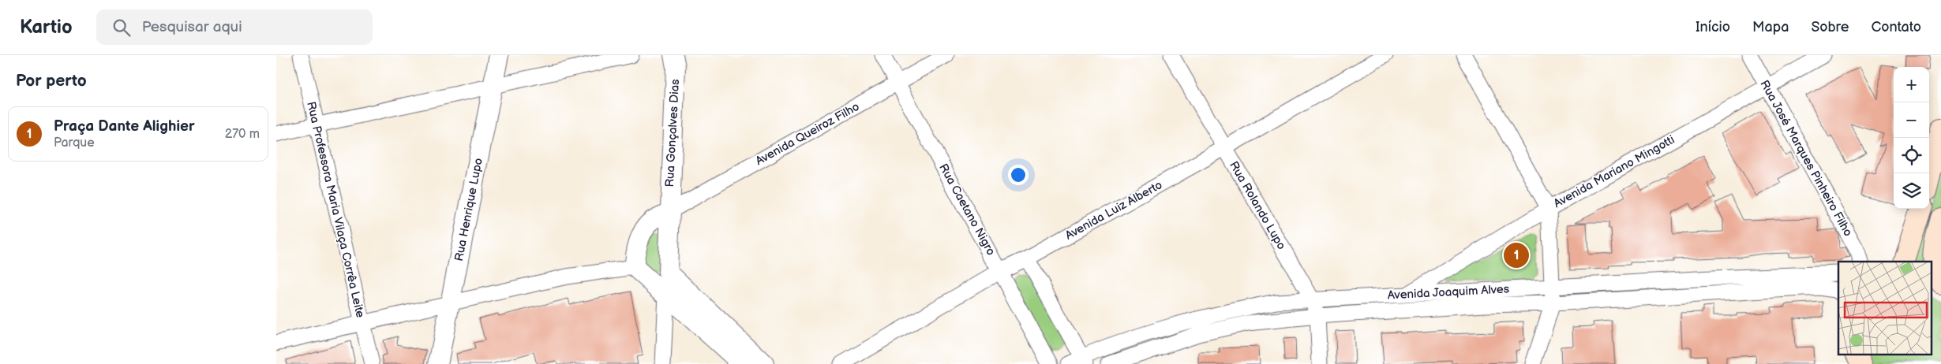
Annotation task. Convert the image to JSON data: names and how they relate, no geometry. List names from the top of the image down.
{
  "streets": {
    "street": [
      "Rua Gonçalves Dias",
      "Avenida Queiroz Filho",
      "Rua José Marques Pinheiro Filho",
      "Avenida Mariano Mingotti",
      "Rua Rolando Lupo",
      "Rua Professora Maria Vilaça Corrêa Leite",
      "Rua Henrique Lupo",
      "Rua Caetano Nigro",
      "Avenida Luiz Alberto",
      "Avenida Joaquim Alves"
    ]
  },
  "crossings": [
    ["Rua Gonçalves Dias", "Avenida Queiroz Filho"],
    ["Avenida Queiroz Filho", "Rua Caetano Nigro"],
    ["Rua José Marques Pinheiro Filho", "Avenida Mariano Mingotti"],
    ["Avenida Mariano Mingotti", "Avenida Joaquim Alves"],
    ["Rua Rolando Lupo", "Avenida Luiz Alberto"],
    ["Rua Rolando Lupo", "Avenida Joaquim Alves"],
    ["Rua Caetano Nigro", "Avenida Luiz Alberto"]
  ],
  "page": {
    "header": "Kartio",
    "search": "Pesquisar aqui",
    "nav": [
      "Início",
      "Mapa",
      "Sobre",
      "Contato"
    ],
    "heading": "Por perto",
    "map_buttons": ["+", "−"],
    "list": [
      {
        "mark": "1",
        "name": "Praça Dante Alighier",
        "note": "Parque",
        "value": "270 m"
      }
    ],
    "pins": "1"
  }
}
